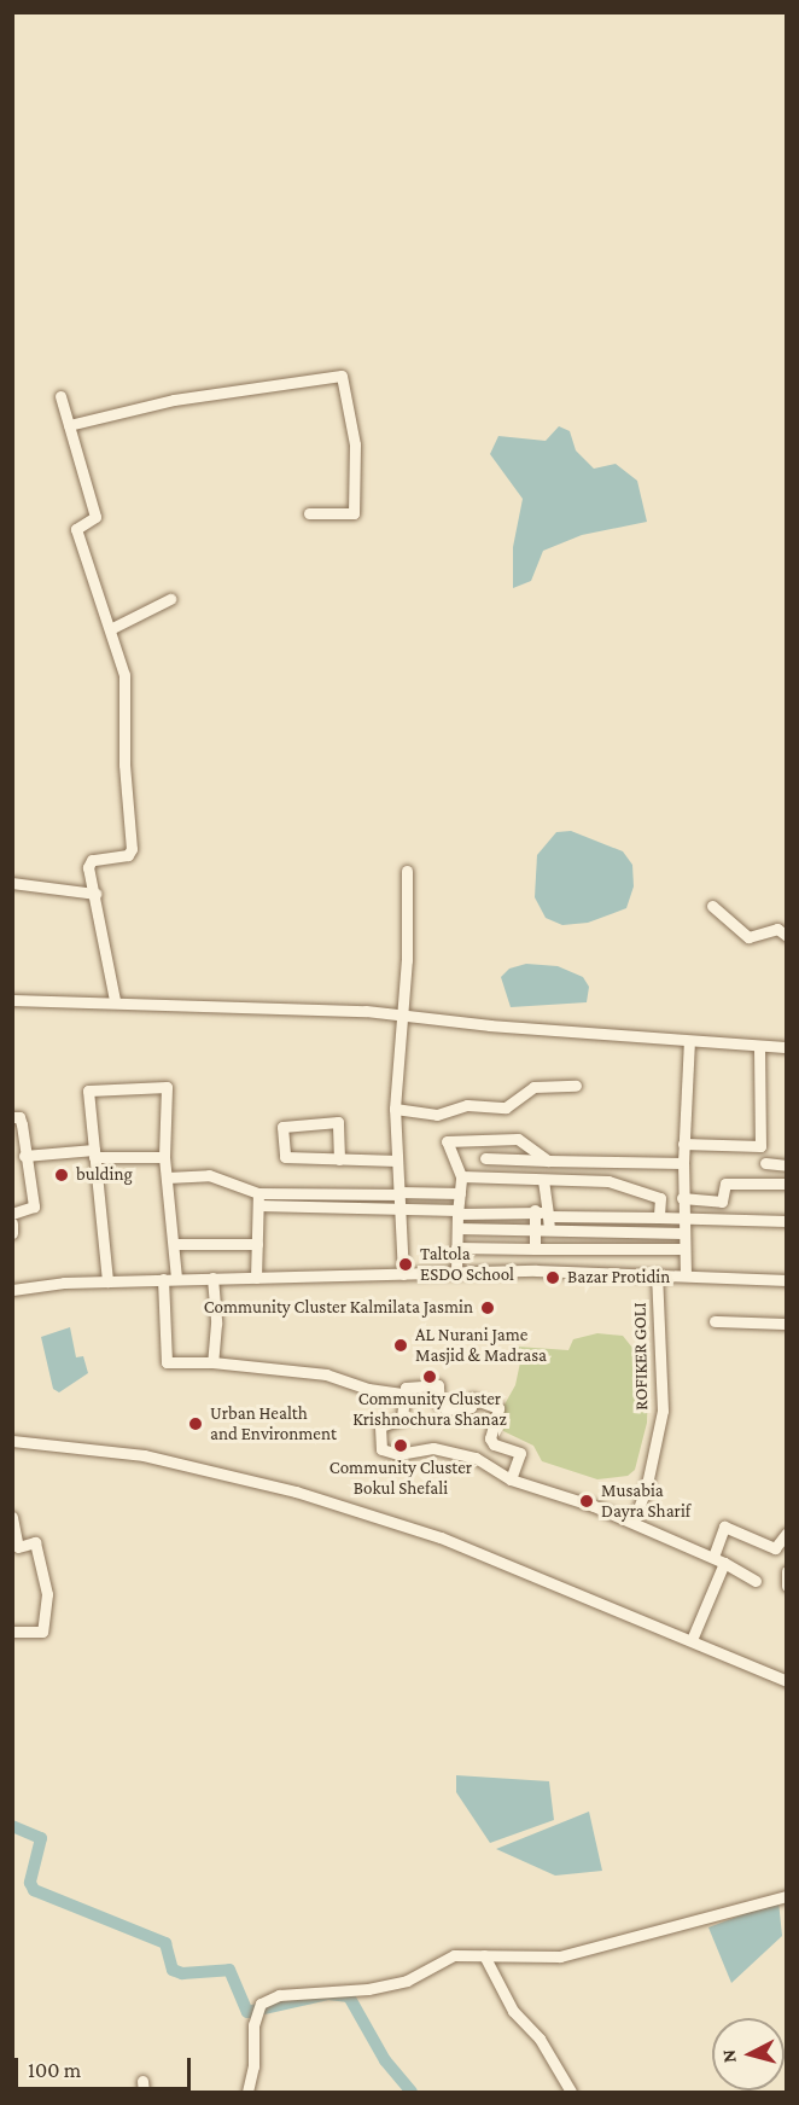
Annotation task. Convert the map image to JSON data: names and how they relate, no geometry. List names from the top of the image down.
{
  "streets": {
    "street": ["ROFIKER GOLI"]
  },
  "places": [
    "bulding",
    "Taltola ESDO School",
    "Bazar Protidin",
    "Community Cluster Kalmilata Jasmin",
    "AL Nurani Jame Masjid & Madrasa",
    "Community Cluster Krishnochura Shanaz",
    "Urban Health and Environment",
    "Community Cluster Bokul Shefali",
    "Musabia Dayra Sharif"
  ],
  "scale_bar": "100 m",
  "north": "left"
}
